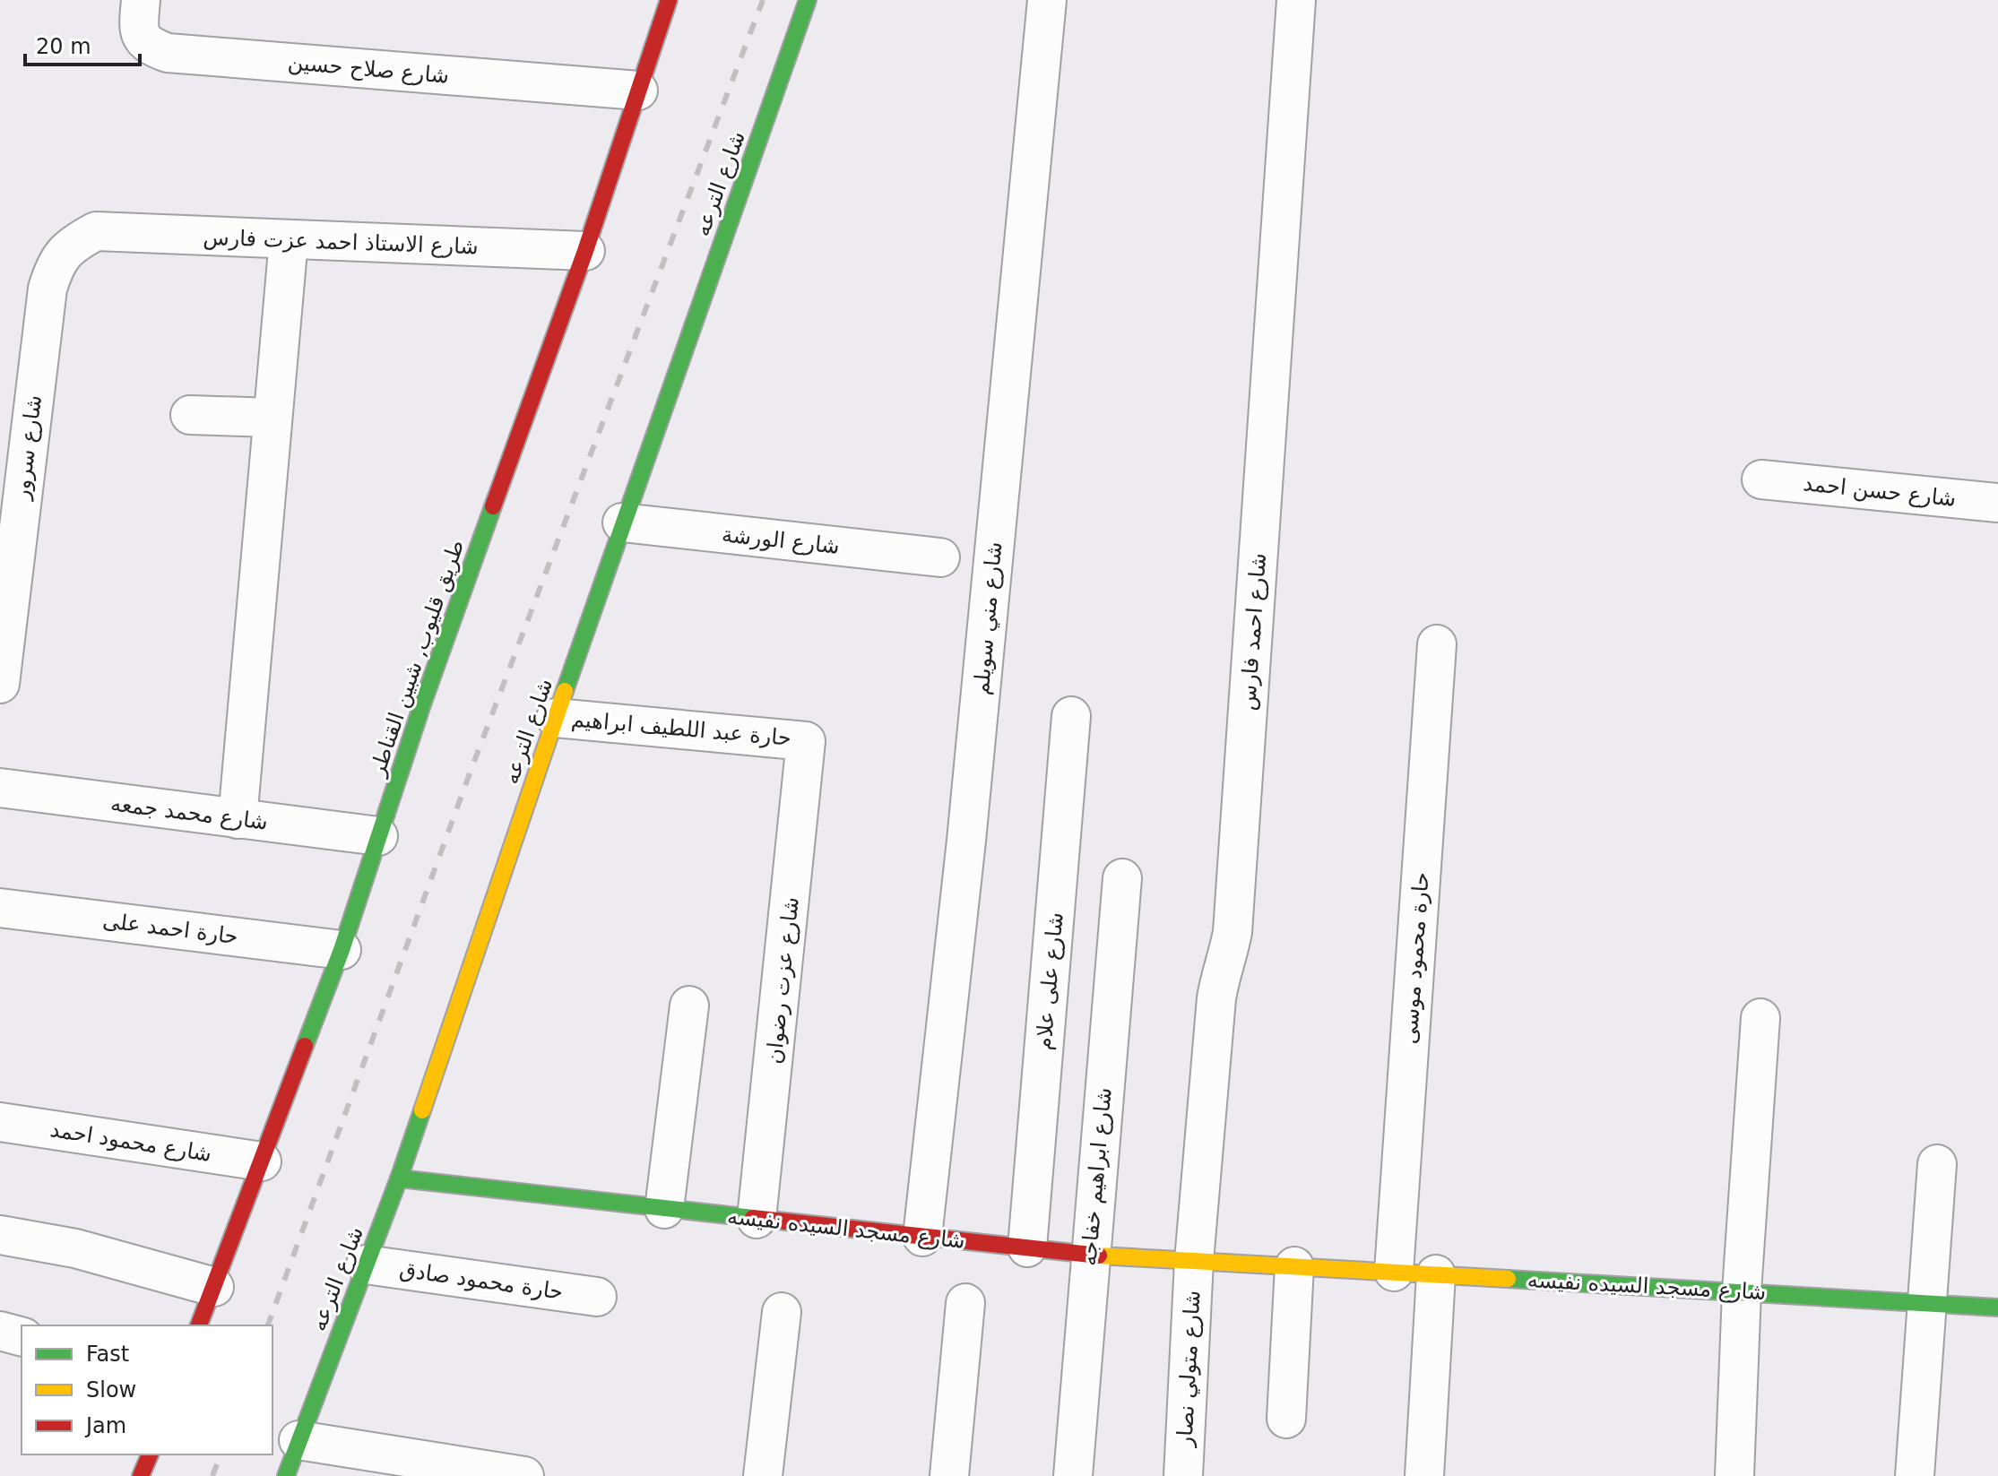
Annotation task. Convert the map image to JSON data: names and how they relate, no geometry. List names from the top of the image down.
{
  "streets": {
    "street": [
      "شارع صلاح حسين",
      "شارع الترعه",
      "شارع الاستاذ احمد عزت فارس",
      "شارع سرور",
      "شارع حسن احمد",
      "شارع الورشة",
      "شارع مني سويلم",
      "شارع احمد فارس",
      "طريق قليوب, شبين القناطر",
      "حارة عبد اللطيف ابراهيم",
      "شارع محمد جمعه",
      "حارة احمد على",
      "حارة محمود موسى",
      "شارع عزت رضوان",
      "شارع على علام",
      "شارع محمود احمد",
      "شارع ابراهيم خفاجه",
      "شارع مسجد السيده نفيسه",
      "حارة محمود صادق",
      "شارع متولي نصار"
    ]
  },
  "crossings": [
    ["شارع صلاح حسين", "طريق قليوب, شبين القناطر"],
    ["شارع الترعه", "شارع الورشة"],
    ["شارع الترعه", "حارة عبد اللطيف ابراهيم"],
    ["شارع الترعه", "شارع مسجد السيده نفيسه"],
    ["شارع الترعه", "حارة محمود صادق"],
    ["شارع الاستاذ احمد عزت فارس", "شارع سرور"],
    ["شارع الاستاذ احمد عزت فارس", "طريق قليوب, شبين القناطر"],
    ["شارع مني سويلم", "شارع مسجد السيده نفيسه"],
    ["شارع احمد فارس", "شارع مسجد السيده نفيسه"],
    ["شارع احمد فارس", "شارع متولي نصار"],
    ["طريق قليوب, شبين القناطر", "شارع محمد جمعه"],
    ["طريق قليوب, شبين القناطر", "حارة احمد على"],
    ["طريق قليوب, شبين القناطر", "شارع محمود احمد"],
    ["حارة عبد اللطيف ابراهيم", "شارع عزت رضوان"],
    ["حارة محمود موسى", "شارع مسجد السيده نفيسه"],
    ["شارع عزت رضوان", "شارع مسجد السيده نفيسه"],
    ["شارع على علام", "شارع مسجد السيده نفيسه"],
    ["شارع ابراهيم خفاجه", "شارع مسجد السيده نفيسه"],
    ["شارع مسجد السيده نفيسه", "شارع متولي نصار"]
  ],
  "legend": ["Fast", "Slow", "Jam"],
  "scale_bar": "20 m"
}
